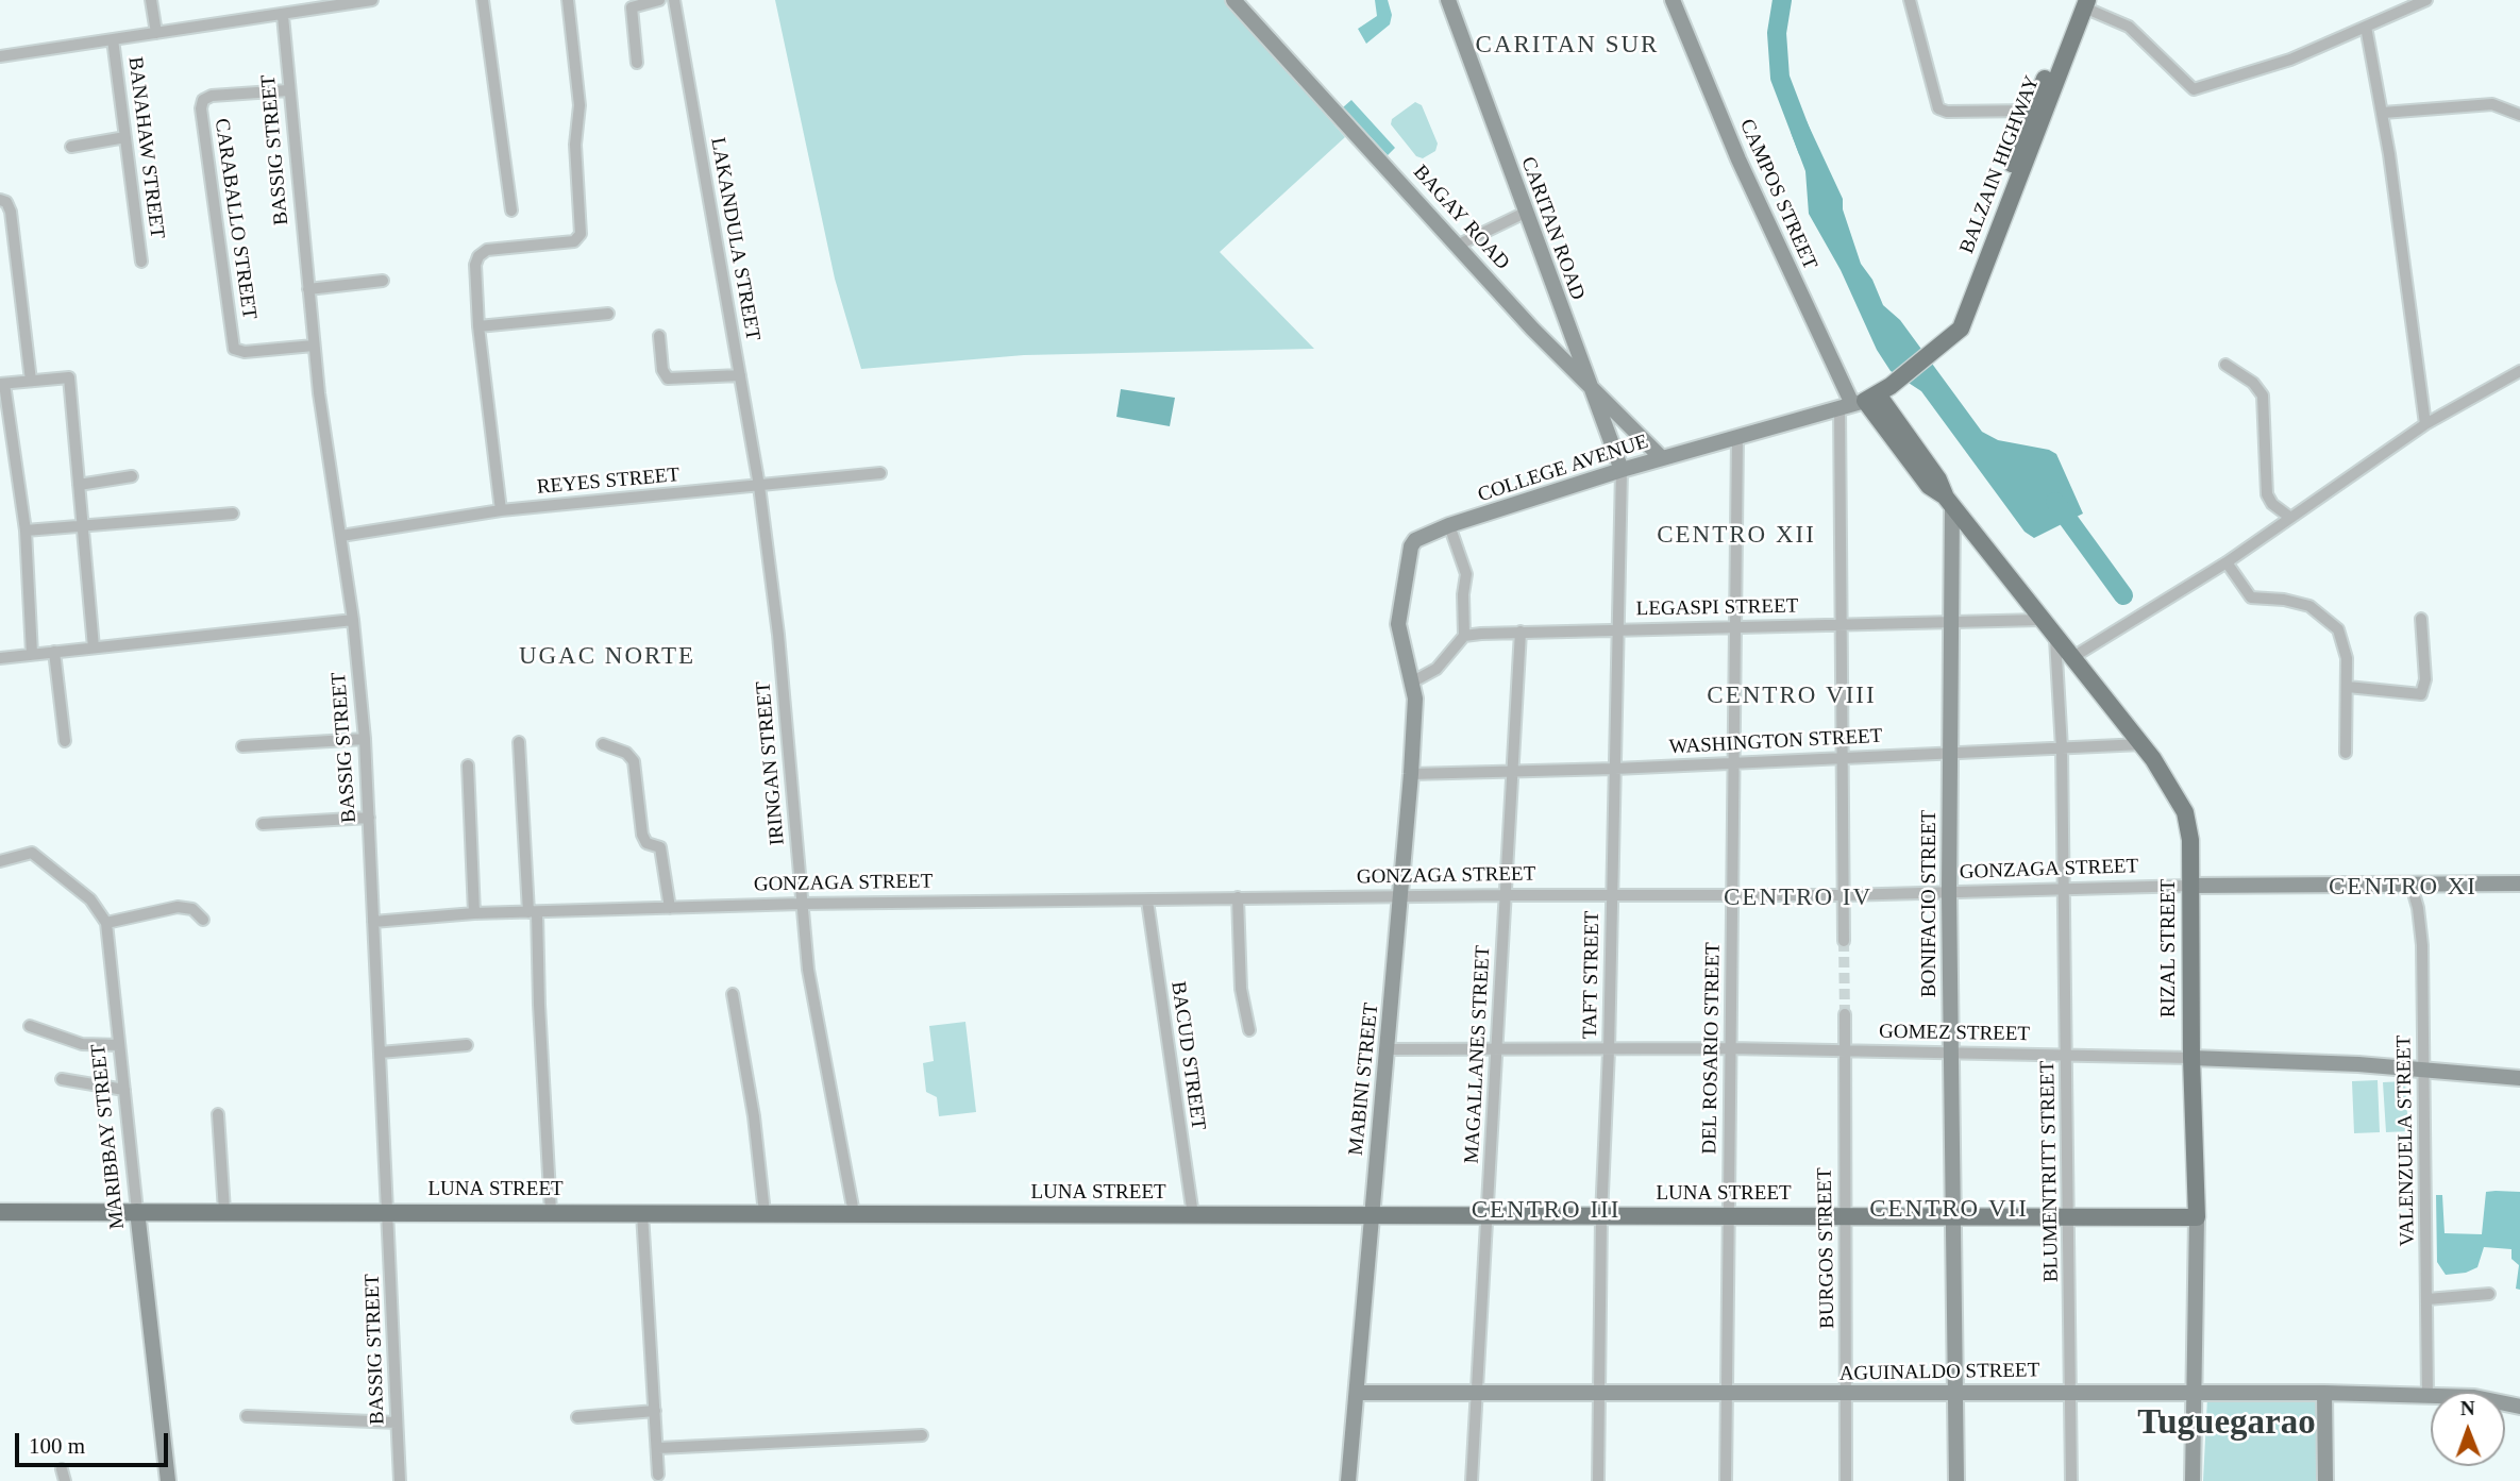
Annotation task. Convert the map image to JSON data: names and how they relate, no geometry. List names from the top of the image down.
{
  "streets": {
    "main road": ["BALZAIN HIGHWAY", "RIZAL STREET", "LUNA STREET"],
    "street": [
      "BANAHAW STREET",
      "BASSIG STREET",
      "CAMPOS STREET",
      "BAGAY ROAD",
      "CARABALLO STREET",
      "CARITAN ROAD",
      "LAKANDULA STREET",
      "COLLEGE AVENUE",
      "REYES STREET",
      "LEGASPI STREET",
      "WASHINGTON STREET",
      "IRINGAN STREET",
      "GONZAGA STREET",
      "BONIFACIO STREET",
      "TAFT STREET",
      "GOMEZ STREET",
      "DEL ROSARIO STREET",
      "MAGALLANES STREET",
      "BACUD STREET",
      "MABINI STREET",
      "MARIBBAY STREET",
      "VALENZUELA STREET",
      "BLUMENTRITT STREET",
      "BURGOS STREET",
      "AGUINALDO STREET"
    ]
  },
  "crossings": [
    ["BASSIG STREET", "CARABALLO STREET"],
    ["BASSIG STREET", "REYES STREET"],
    ["BASSIG STREET", "GONZAGA STREET"],
    ["BASSIG STREET", "LUNA STREET"],
    ["BALZAIN HIGHWAY", "CAMPOS STREET"],
    ["BALZAIN HIGHWAY", "COLLEGE AVENUE"],
    ["BALZAIN HIGHWAY", "RIZAL STREET"],
    ["CAMPOS STREET", "COLLEGE AVENUE"],
    ["CAMPOS STREET", "RIZAL STREET"],
    ["BAGAY ROAD", "CARITAN ROAD"],
    ["BAGAY ROAD", "COLLEGE AVENUE"],
    ["CARITAN ROAD", "COLLEGE AVENUE"],
    ["CARITAN ROAD", "TAFT STREET"],
    ["LAKANDULA STREET", "REYES STREET"],
    ["LAKANDULA STREET", "IRINGAN STREET"],
    ["COLLEGE AVENUE", "RIZAL STREET"],
    ["COLLEGE AVENUE", "TAFT STREET"],
    ["COLLEGE AVENUE", "DEL ROSARIO STREET"],
    ["COLLEGE AVENUE", "MABINI STREET"],
    ["REYES STREET", "IRINGAN STREET"],
    ["LEGASPI STREET", "BONIFACIO STREET"],
    ["LEGASPI STREET", "RIZAL STREET"],
    ["LEGASPI STREET", "TAFT STREET"],
    ["LEGASPI STREET", "DEL ROSARIO STREET"],
    ["LEGASPI STREET", "MAGALLANES STREET"],
    ["WASHINGTON STREET", "BONIFACIO STREET"],
    ["WASHINGTON STREET", "RIZAL STREET"],
    ["WASHINGTON STREET", "TAFT STREET"],
    ["WASHINGTON STREET", "DEL ROSARIO STREET"],
    ["WASHINGTON STREET", "MAGALLANES STREET"],
    ["WASHINGTON STREET", "MABINI STREET"],
    ["WASHINGTON STREET", "BLUMENTRITT STREET"],
    ["IRINGAN STREET", "GONZAGA STREET"],
    ["IRINGAN STREET", "LUNA STREET"],
    ["GONZAGA STREET", "BONIFACIO STREET"],
    ["GONZAGA STREET", "RIZAL STREET"],
    ["GONZAGA STREET", "TAFT STREET"],
    ["GONZAGA STREET", "DEL ROSARIO STREET"],
    ["GONZAGA STREET", "MAGALLANES STREET"],
    ["GONZAGA STREET", "BACUD STREET"],
    ["GONZAGA STREET", "MABINI STREET"],
    ["GONZAGA STREET", "VALENZUELA STREET"],
    ["GONZAGA STREET", "BLUMENTRITT STREET"],
    ["BONIFACIO STREET", "RIZAL STREET"],
    ["BONIFACIO STREET", "GOMEZ STREET"],
    ["BONIFACIO STREET", "LUNA STREET"],
    ["BONIFACIO STREET", "AGUINALDO STREET"],
    ["RIZAL STREET", "GOMEZ STREET"],
    ["RIZAL STREET", "BLUMENTRITT STREET"],
    ["RIZAL STREET", "LUNA STREET"],
    ["RIZAL STREET", "AGUINALDO STREET"],
    ["TAFT STREET", "GOMEZ STREET"],
    ["TAFT STREET", "LUNA STREET"],
    ["TAFT STREET", "AGUINALDO STREET"],
    ["GOMEZ STREET", "DEL ROSARIO STREET"],
    ["GOMEZ STREET", "MAGALLANES STREET"],
    ["GOMEZ STREET", "MABINI STREET"],
    ["GOMEZ STREET", "VALENZUELA STREET"],
    ["GOMEZ STREET", "BLUMENTRITT STREET"],
    ["GOMEZ STREET", "BURGOS STREET"],
    ["DEL ROSARIO STREET", "LUNA STREET"],
    ["DEL ROSARIO STREET", "AGUINALDO STREET"],
    ["MAGALLANES STREET", "LUNA STREET"],
    ["MAGALLANES STREET", "AGUINALDO STREET"],
    ["BACUD STREET", "LUNA STREET"],
    ["MABINI STREET", "LUNA STREET"],
    ["MABINI STREET", "AGUINALDO STREET"],
    ["MARIBBAY STREET", "LUNA STREET"],
    ["VALENZUELA STREET", "AGUINALDO STREET"],
    ["BLUMENTRITT STREET", "LUNA STREET"],
    ["BLUMENTRITT STREET", "AGUINALDO STREET"],
    ["LUNA STREET", "BURGOS STREET"],
    ["BURGOS STREET", "AGUINALDO STREET"]
  ],
  "districts": [
    "CARITAN SUR",
    "CENTRO XII",
    "UGAC NORTE",
    "CENTRO VIII",
    "CENTRO XI",
    "CENTRO IV",
    "CENTRO VII",
    "CENTRO III",
    "Tuguegarao"
  ],
  "scale_bar": "100 m",
  "north": "top"
}
